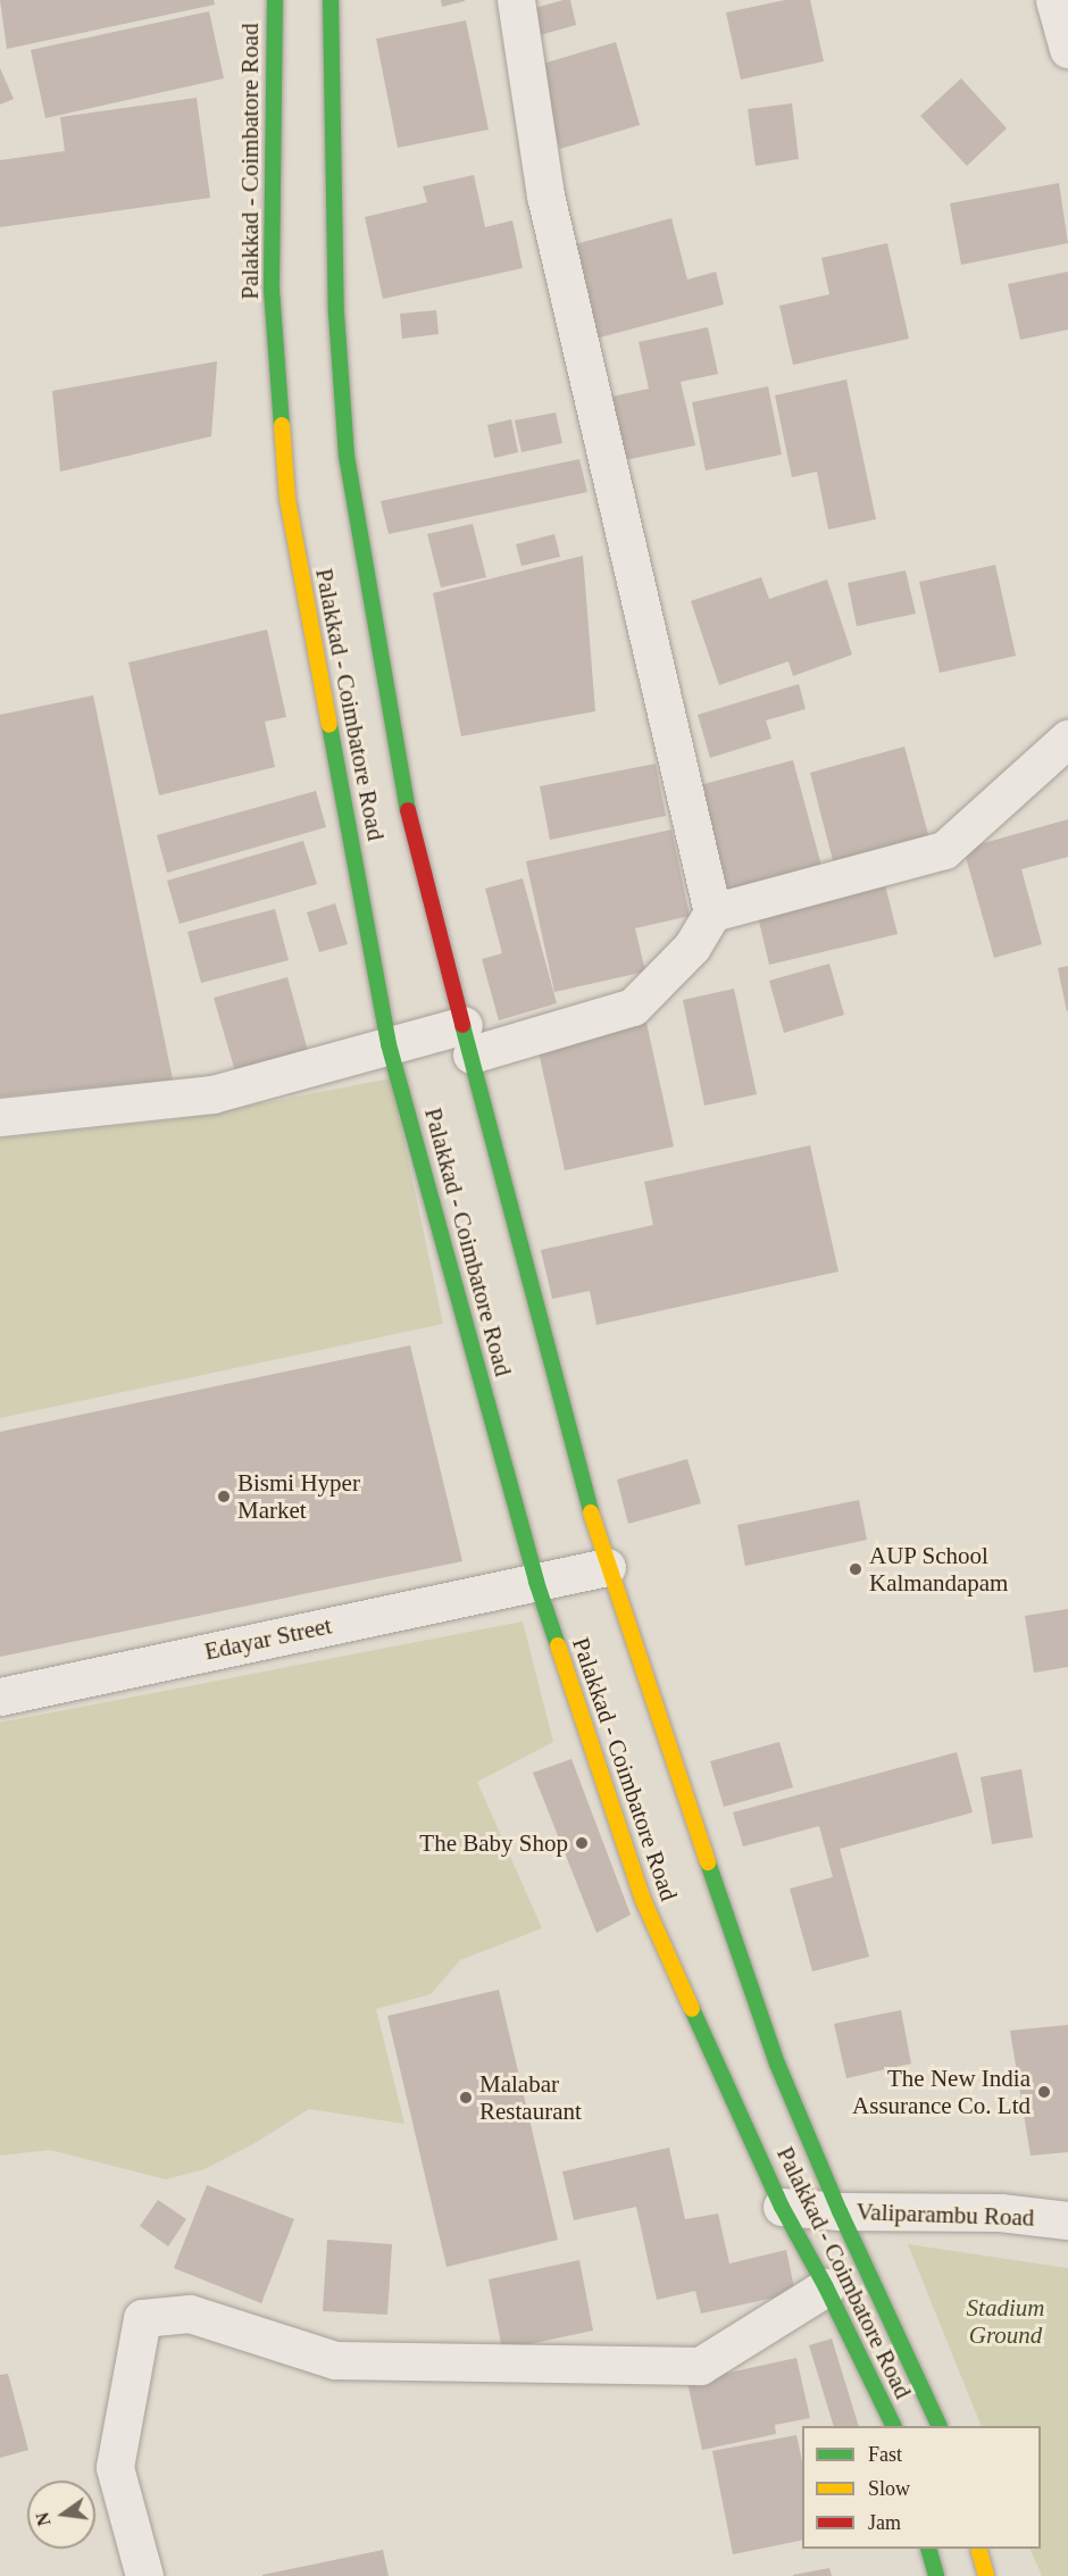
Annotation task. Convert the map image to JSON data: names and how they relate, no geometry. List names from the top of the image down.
{
  "streets": {
    "main road": ["Palakkad - Coimbatore Road"],
    "street": ["Edayar Street", "Valiparambu Road"]
  },
  "crossings": [
    ["Palakkad - Coimbatore Road", "Edayar Street"],
    ["Palakkad - Coimbatore Road", "Valiparambu Road"]
  ],
  "parks": ["Stadium Ground"],
  "places": [
    "Bismi Hyper Market",
    "AUP School Kalmandapam",
    "The Baby Shop",
    "The New India Assurance Co. Ltd",
    "Malabar Restaurant"
  ],
  "legend": ["Fast", "Slow", "Jam"],
  "north": "left"
}
